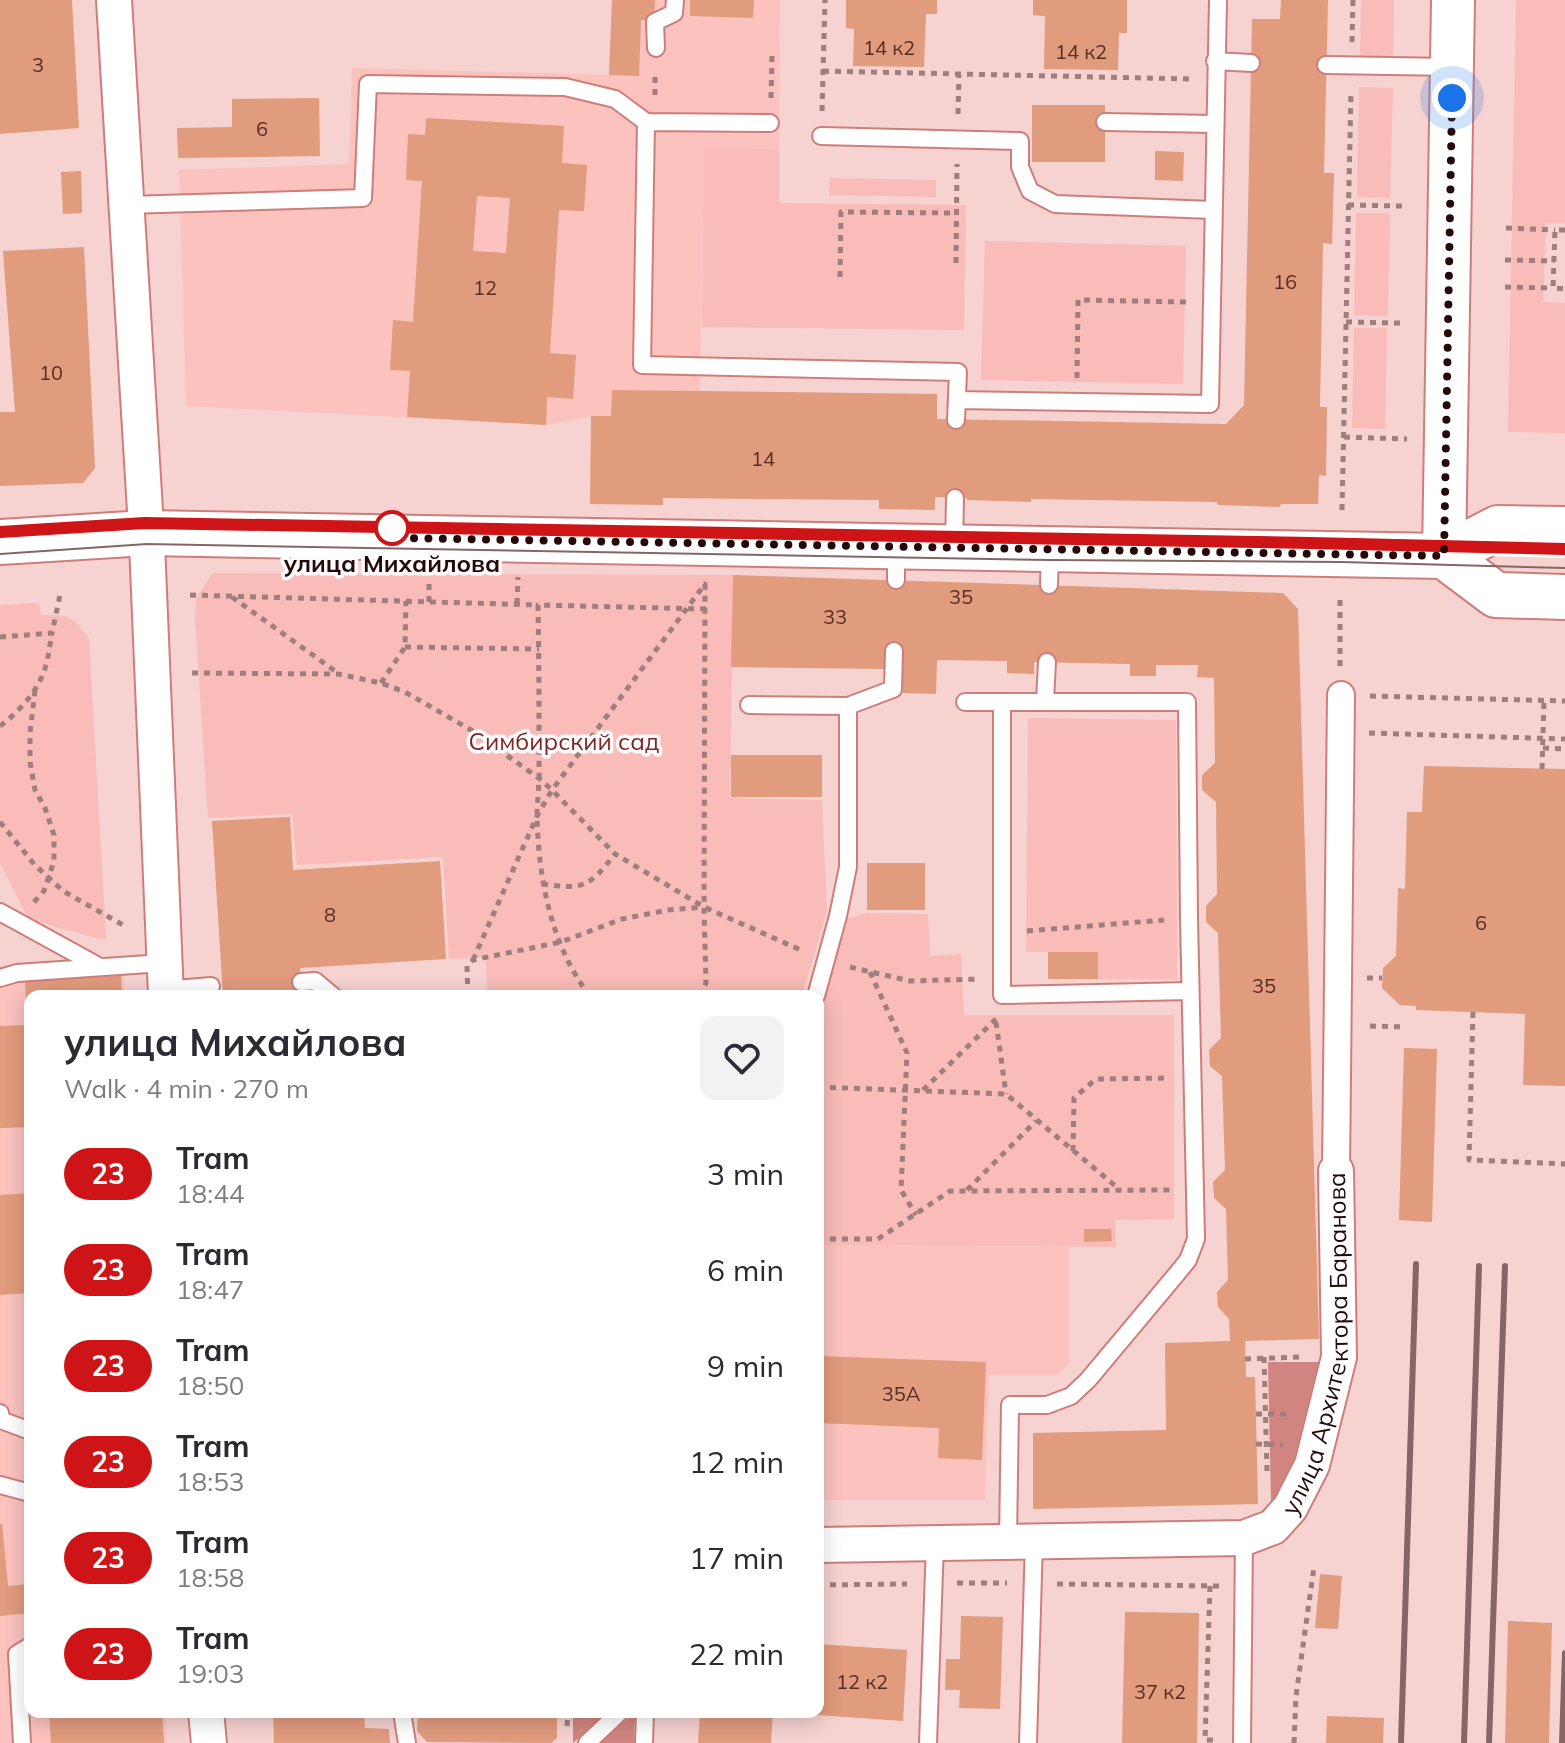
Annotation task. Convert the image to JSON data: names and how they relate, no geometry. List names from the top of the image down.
{
  "streets": {
    "street": ["улица Архитектора Баранова"]
  },
  "parks": ["Симбирский сад"],
  "places": ["улица Михайлова"],
  "lines": ["tram line 23"],
  "house_numbers": [
    "14 к2",
    "14 к2",
    "3",
    "6",
    "16",
    "12",
    "10",
    "14",
    "35",
    "33",
    "8",
    "6",
    "35",
    "35А",
    "12 к2",
    "37 к2"
  ],
  "page": {
    "heading": ["улица Михайлова", "Walk · 4 min · 270 m"],
    "list": [
      {
        "mark": "23",
        "name": "Tram",
        "note": "18:44",
        "value": "3 min"
      },
      {
        "mark": "23",
        "name": "Tram",
        "note": "18:47",
        "value": "6 min"
      },
      {
        "mark": "23",
        "name": "Tram",
        "note": "18:50",
        "value": "9 min"
      },
      {
        "mark": "23",
        "name": "Tram",
        "note": "18:53",
        "value": "12 min"
      },
      {
        "mark": "23",
        "name": "Tram",
        "note": "18:58",
        "value": "17 min"
      },
      {
        "mark": "23",
        "name": "Tram",
        "note": "19:03",
        "value": "22 min"
      }
    ]
  }
}
